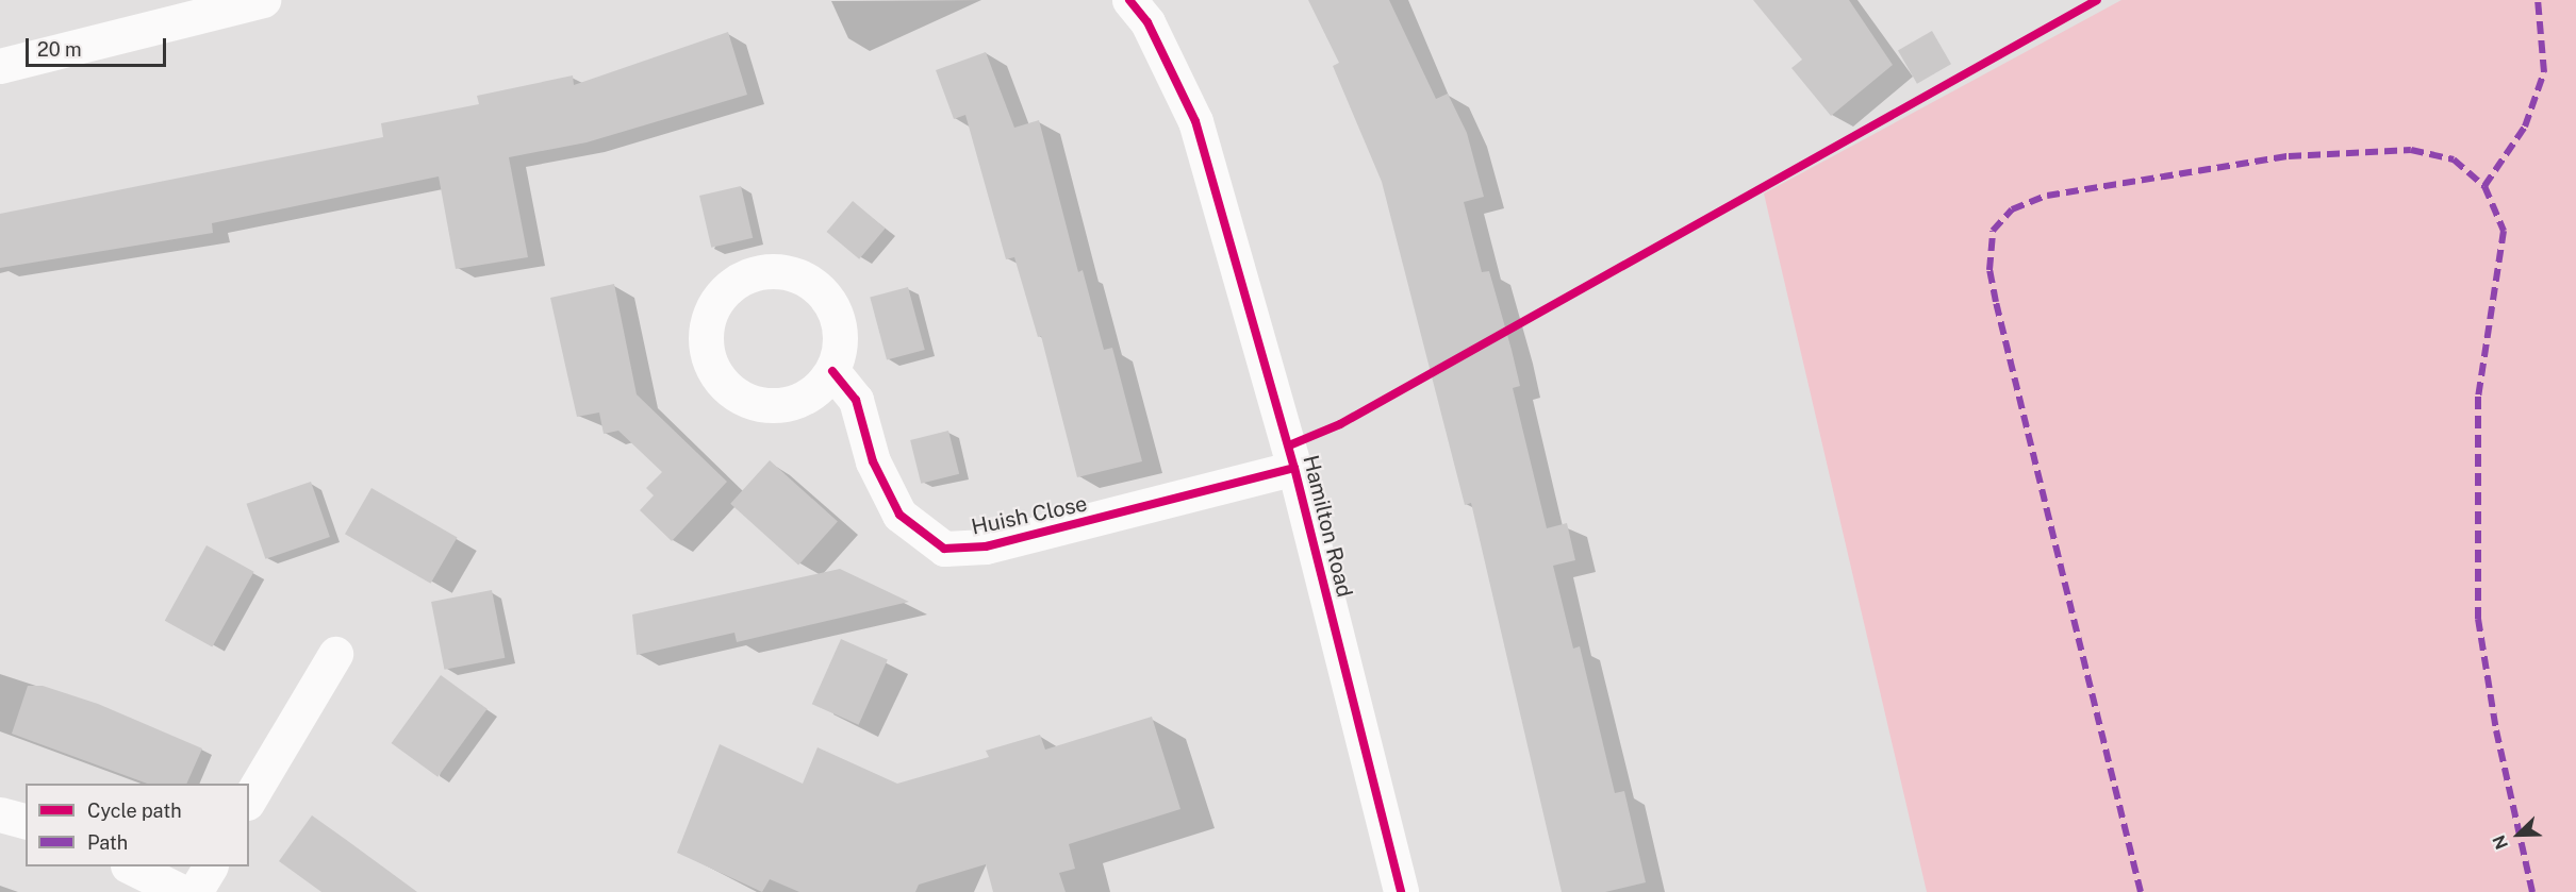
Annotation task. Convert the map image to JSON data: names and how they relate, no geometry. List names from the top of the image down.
{
  "streets": {
    "street": ["Huish Close", "Hamilton Road"]
  },
  "crossings": [
    ["Huish Close", "Hamilton Road"]
  ],
  "legend": ["Cycle path", "Path"],
  "scale_bar": "20 m",
  "north": "bottom left"
}
